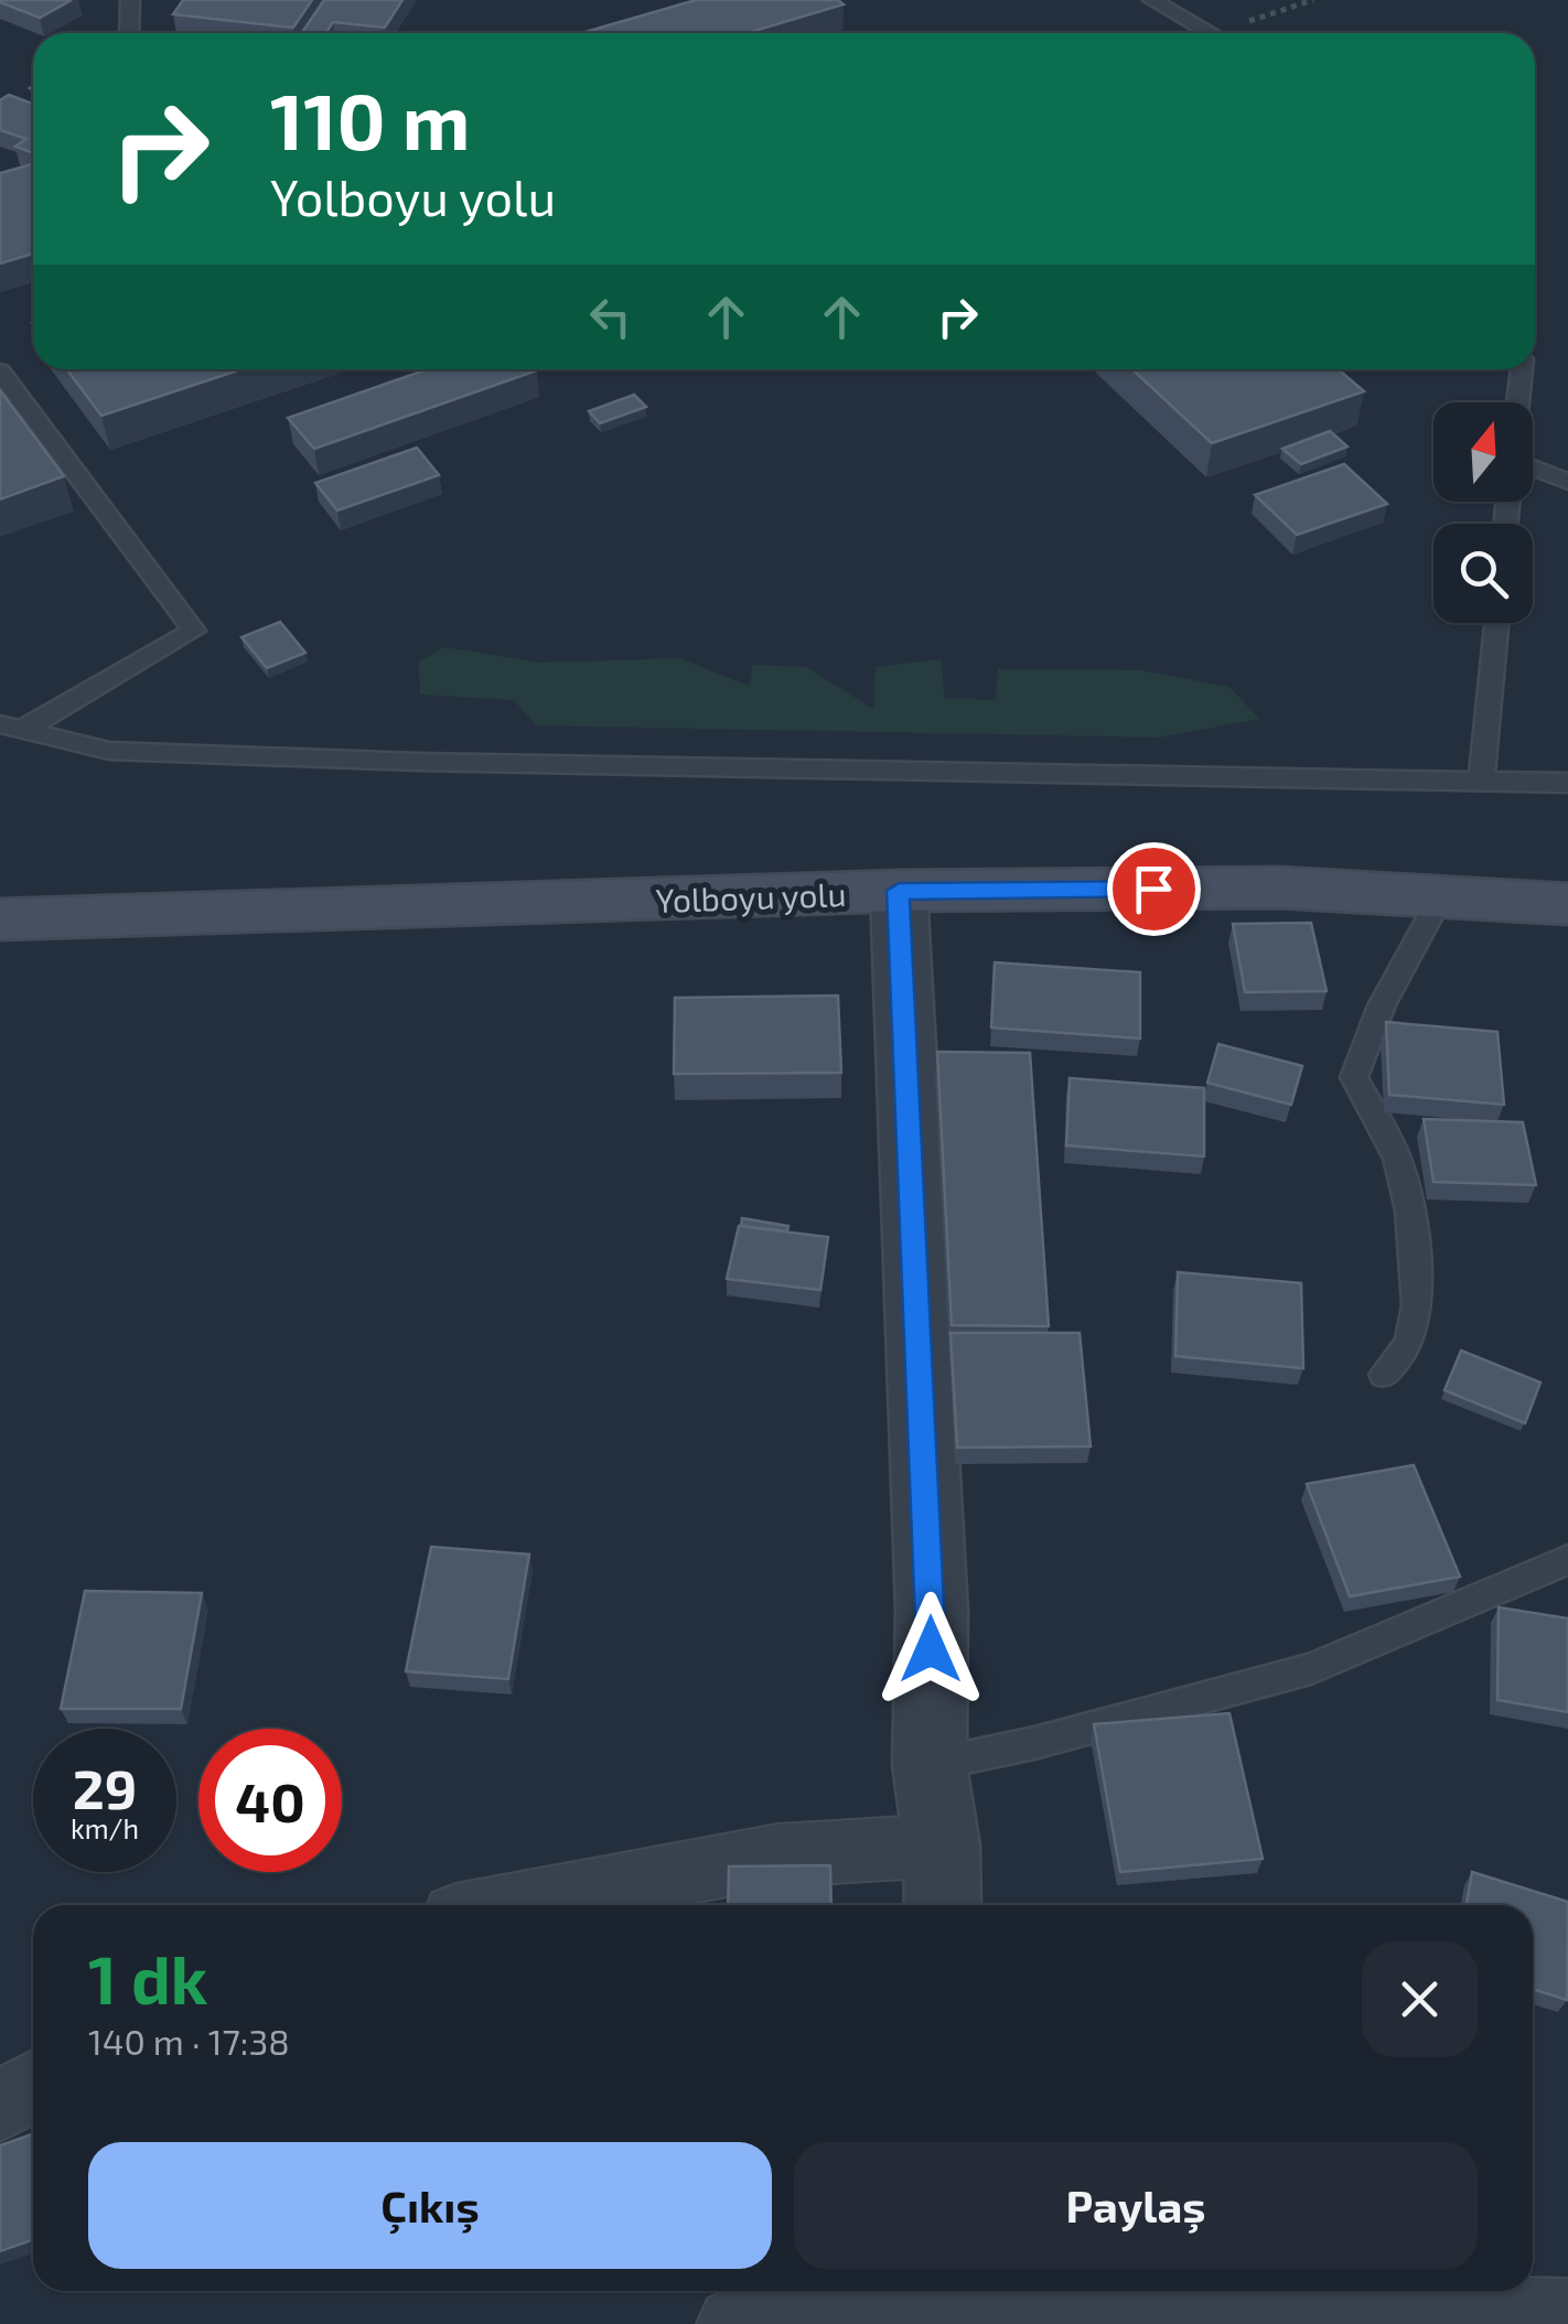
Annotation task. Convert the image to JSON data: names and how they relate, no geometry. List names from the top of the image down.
{
  "streets": {
    "main road": ["Yolboyu yolu"]
  },
  "north": "top",
  "page": {
    "turn": ["110 m", "Yolboyu yolu"],
    "speed": "29 km/h",
    "limit": "40",
    "heading": ["1 dk", "140 m · 17:38"],
    "buttons": ["Çıkış", "Paylaş"]
  }
}
